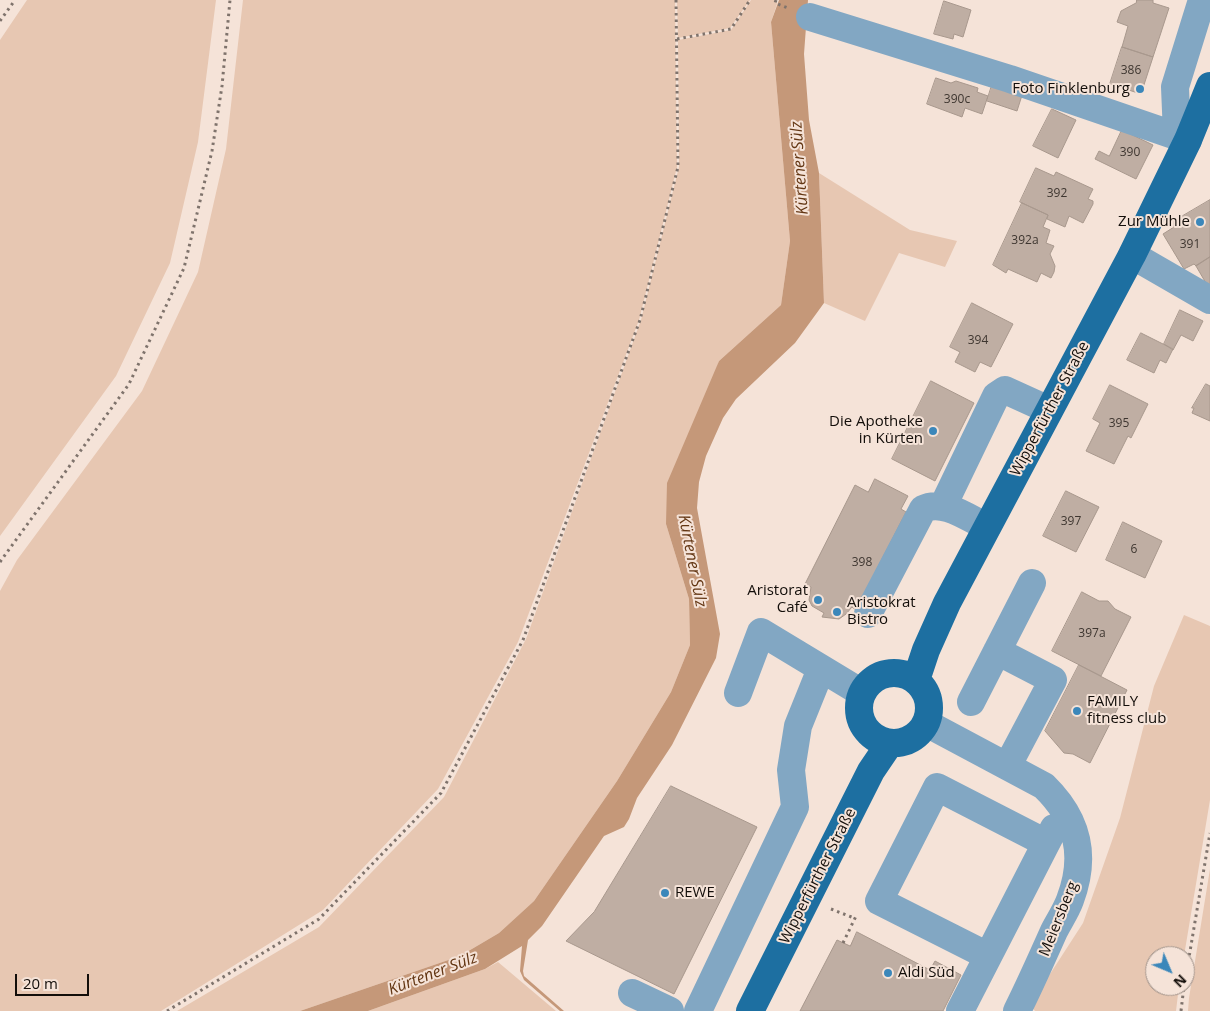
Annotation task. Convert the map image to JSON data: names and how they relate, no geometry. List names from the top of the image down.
{
  "streets": {
    "main road": ["Wipperfürther Straße"],
    "street": ["Meiersberg"]
  },
  "crossings": [
    ["Wipperfürther Straße", "Meiersberg"]
  ],
  "water": ["Kürtener Sülz"],
  "places": [
    "Foto Finklenburg",
    "Zur Mühle",
    "Die Apotheke in Kürten",
    "Aristorat Café",
    "Aristokrat Bistro",
    "FAMILY fitness club",
    "REWE",
    "Aldi Süd"
  ],
  "house_numbers": [
    "386",
    "390c",
    "390",
    "392",
    "392a",
    "391",
    "394",
    "395",
    "397",
    "6",
    "398",
    "397a"
  ],
  "scale_bar": "20 m",
  "north": "bottom right"
}
